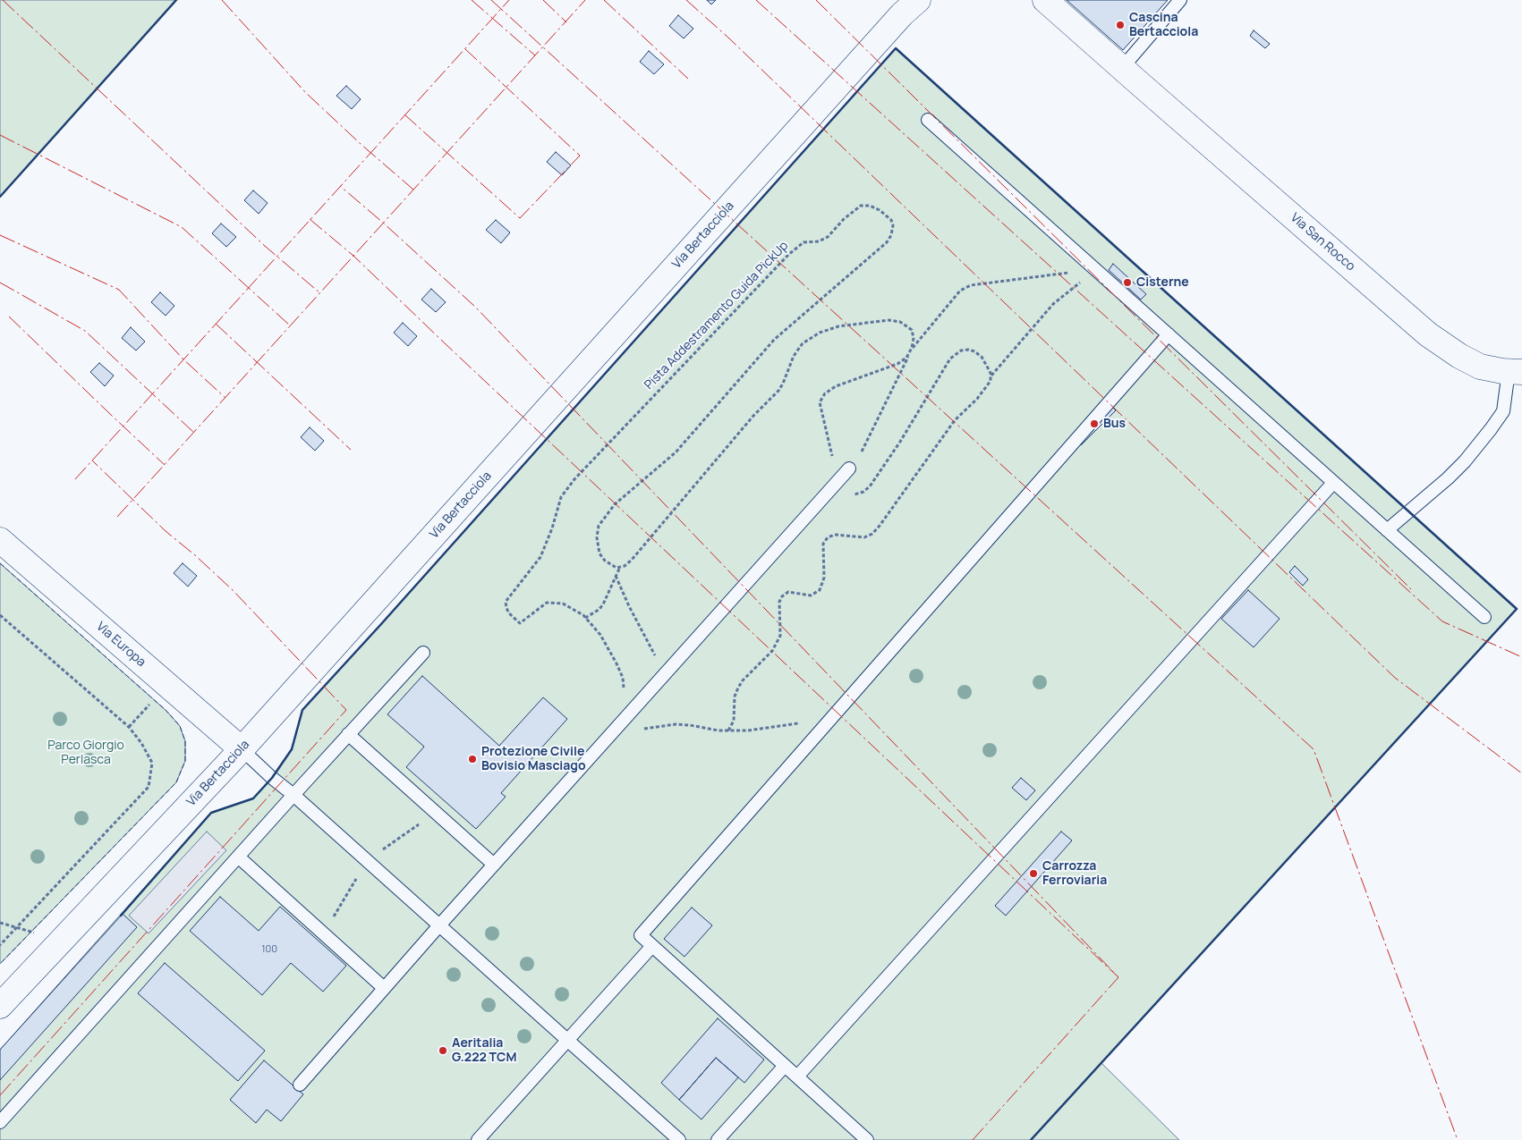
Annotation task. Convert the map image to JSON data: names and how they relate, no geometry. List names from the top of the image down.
{
  "streets": {
    "street": ["Via Bertacciola", "Via San Rocco", "Via Europa"],
    "path": ["Pista Addestramento Guida PickUp"]
  },
  "crossings": [
    ["Via Bertacciola", "Via Europa"]
  ],
  "parks": ["Parco Giorgio Perlasca"],
  "places": [
    "Cascina Bertacciola",
    "Cisterne",
    "Bus",
    "Protezione Civile Bovisio Masciago",
    "Carrozza Ferroviaria",
    "Aeritalia G.222 TCM"
  ],
  "house_numbers": ["100"]
}
